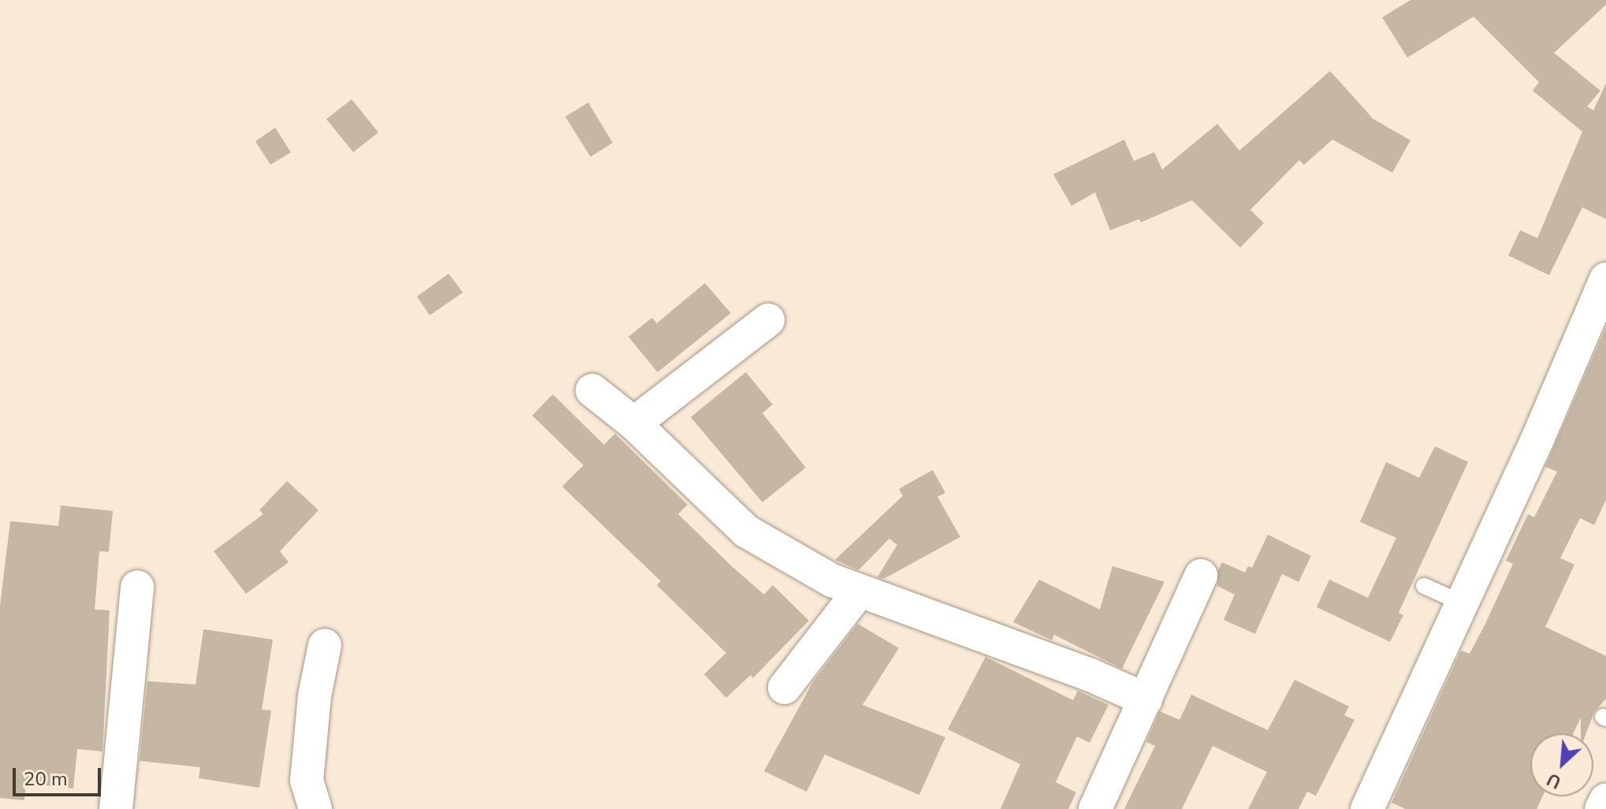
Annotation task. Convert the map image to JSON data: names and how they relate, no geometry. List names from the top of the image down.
{
  "scale_bar": "20 m",
  "north": "bottom left"
}
